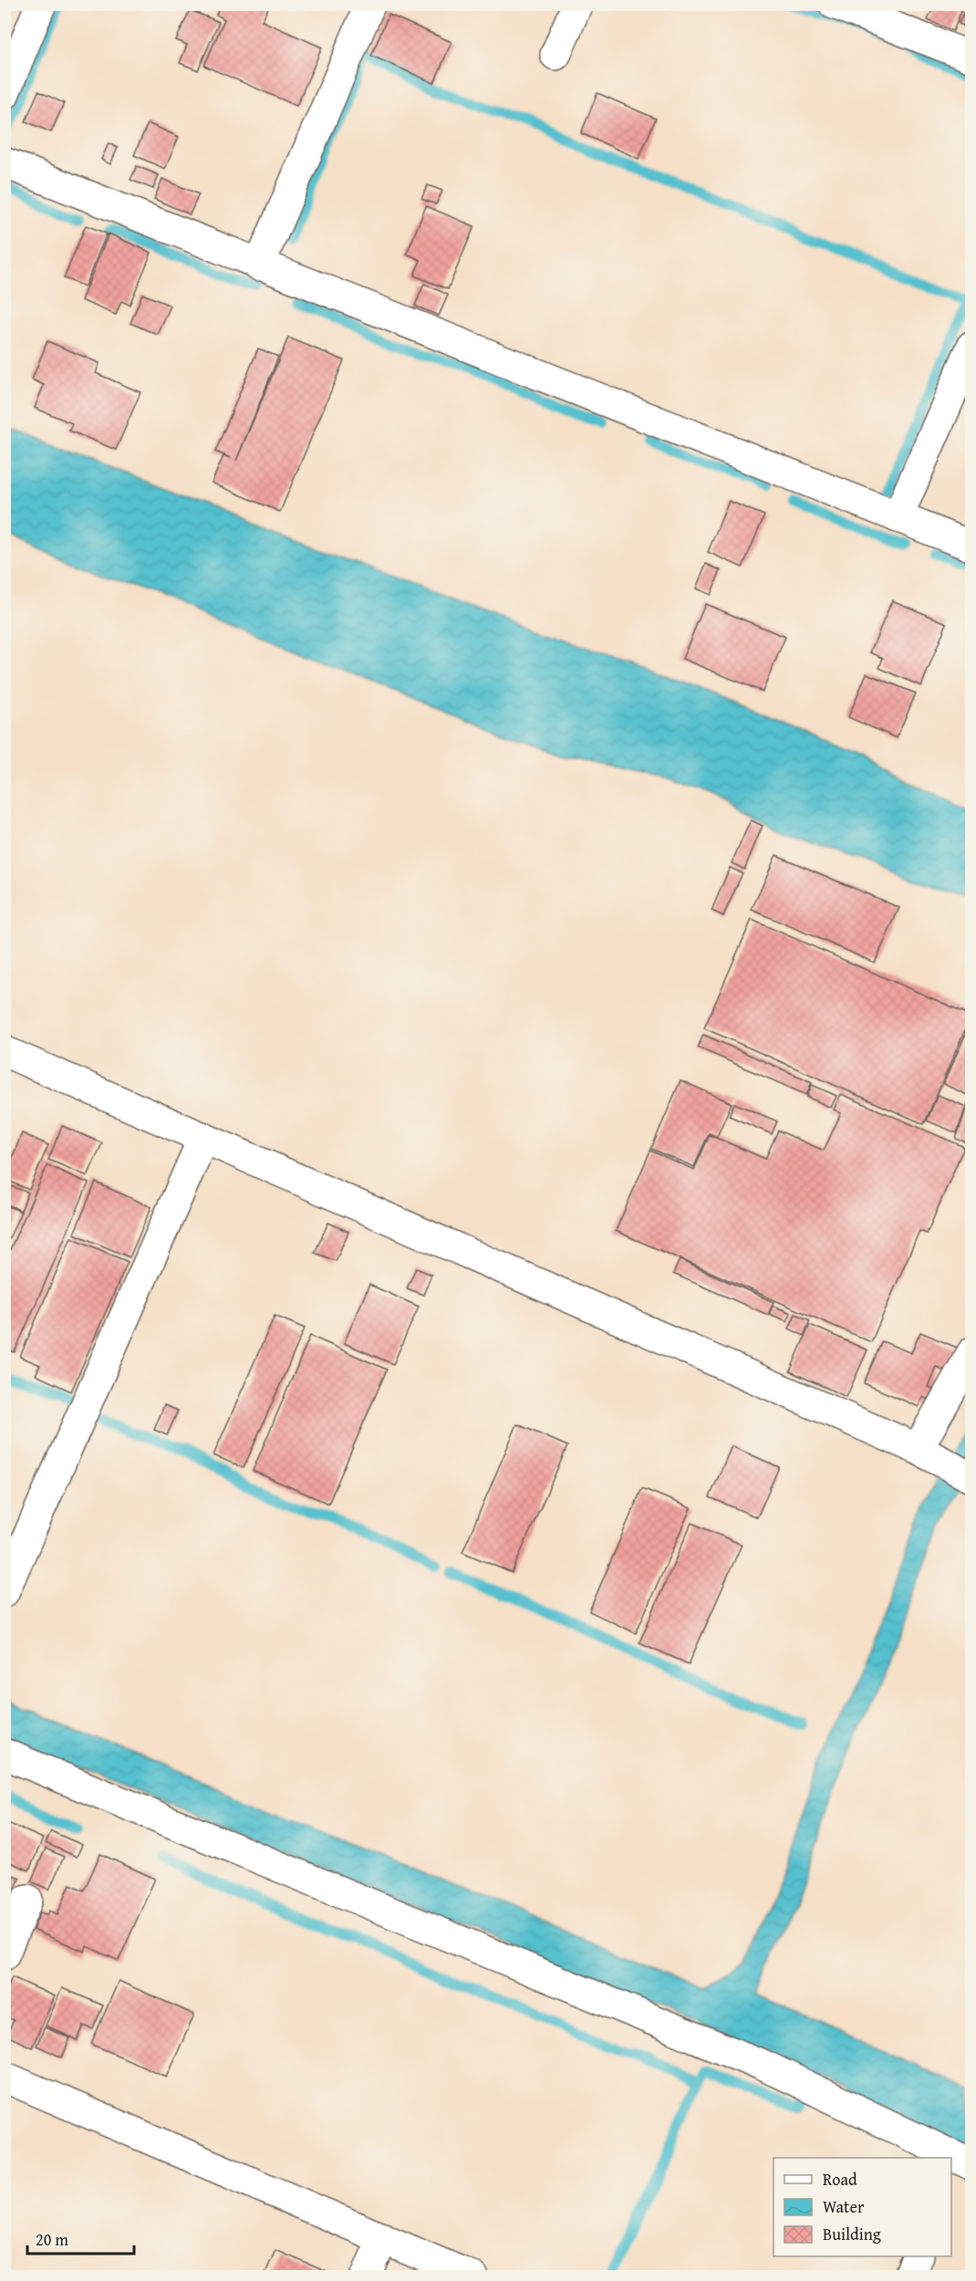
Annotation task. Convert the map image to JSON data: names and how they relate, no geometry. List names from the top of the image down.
{
  "legend": ["Road", "Water", "Building"],
  "scale_bar": "20 m"
}
